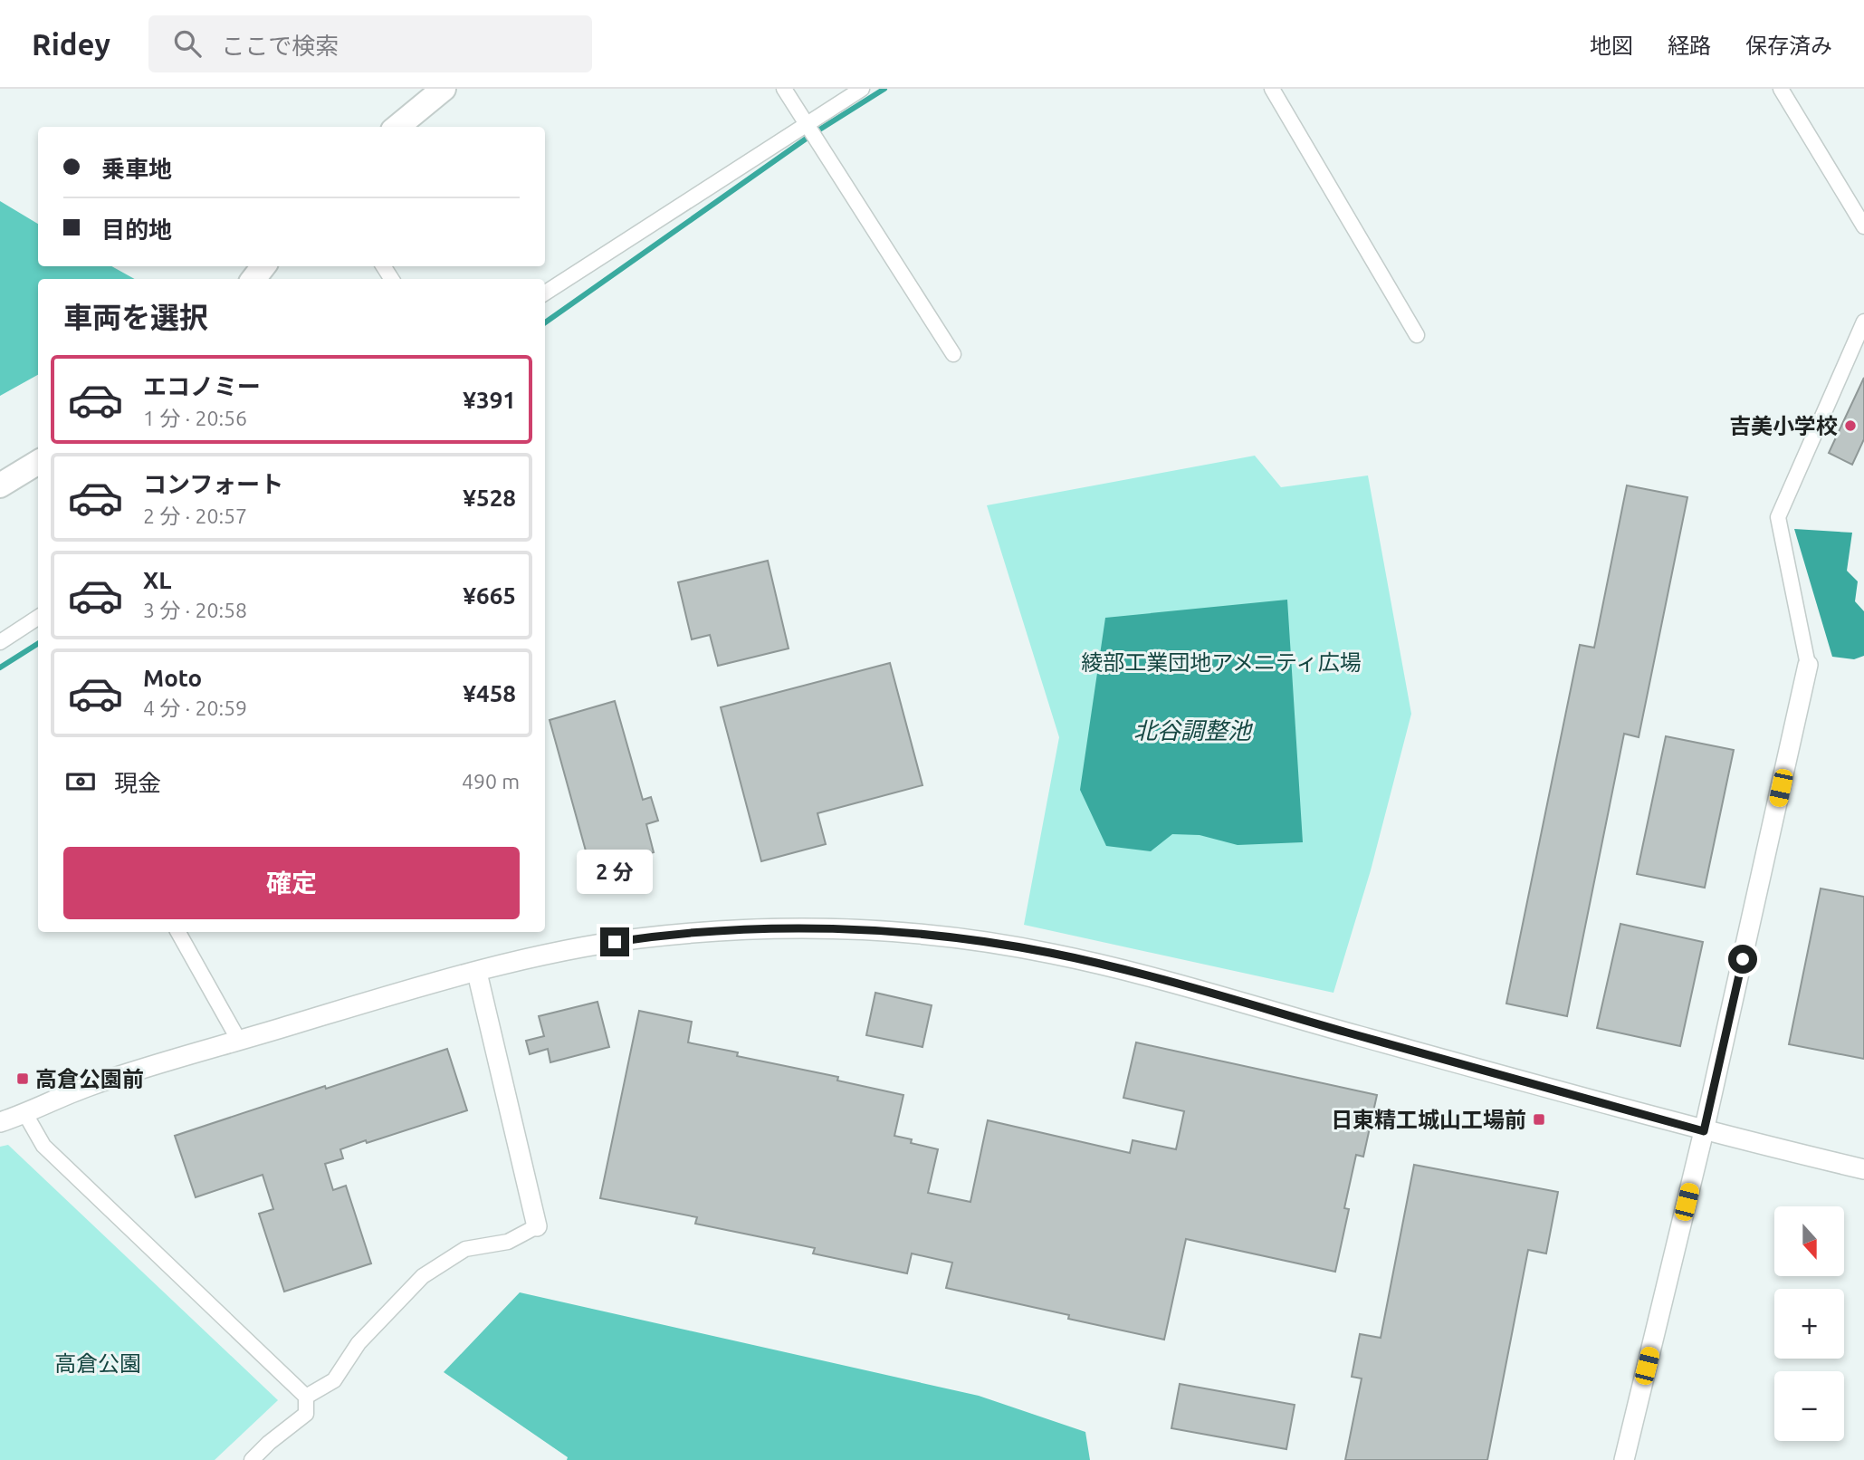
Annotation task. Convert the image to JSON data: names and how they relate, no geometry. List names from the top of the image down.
{
  "water": ["北谷調整池"],
  "parks": ["綾部工業団地アメニティ広場", "高倉公園"],
  "places": {
    "other": ["吉美小学校"],
    "transit": ["高倉公園前", "日東精工城山工場前"]
  },
  "north": "bottom",
  "page": {
    "header": "Ridey",
    "search": "ここで検索",
    "nav": ["地図", "経路", "保存済み"],
    "banner": ["乗車地", "目的地"],
    "heading": "車両を選択",
    "list": [
      {
        "name": "エコノミー",
        "note": "1 分 · 20:56",
        "value": "¥391"
      },
      {
        "name": "コンフォート",
        "note": "2 分 · 20:57",
        "value": "¥528"
      },
      {
        "name": "XL",
        "note": "3 分 · 20:58",
        "value": "¥665"
      },
      {
        "name": "Moto",
        "note": "4 分 · 20:59",
        "value": "¥458"
      }
    ],
    "pay": ["現金", "490 m"],
    "buttons": "確定",
    "bubble": "2 分",
    "map_buttons": ["+", "−"]
  }
}
